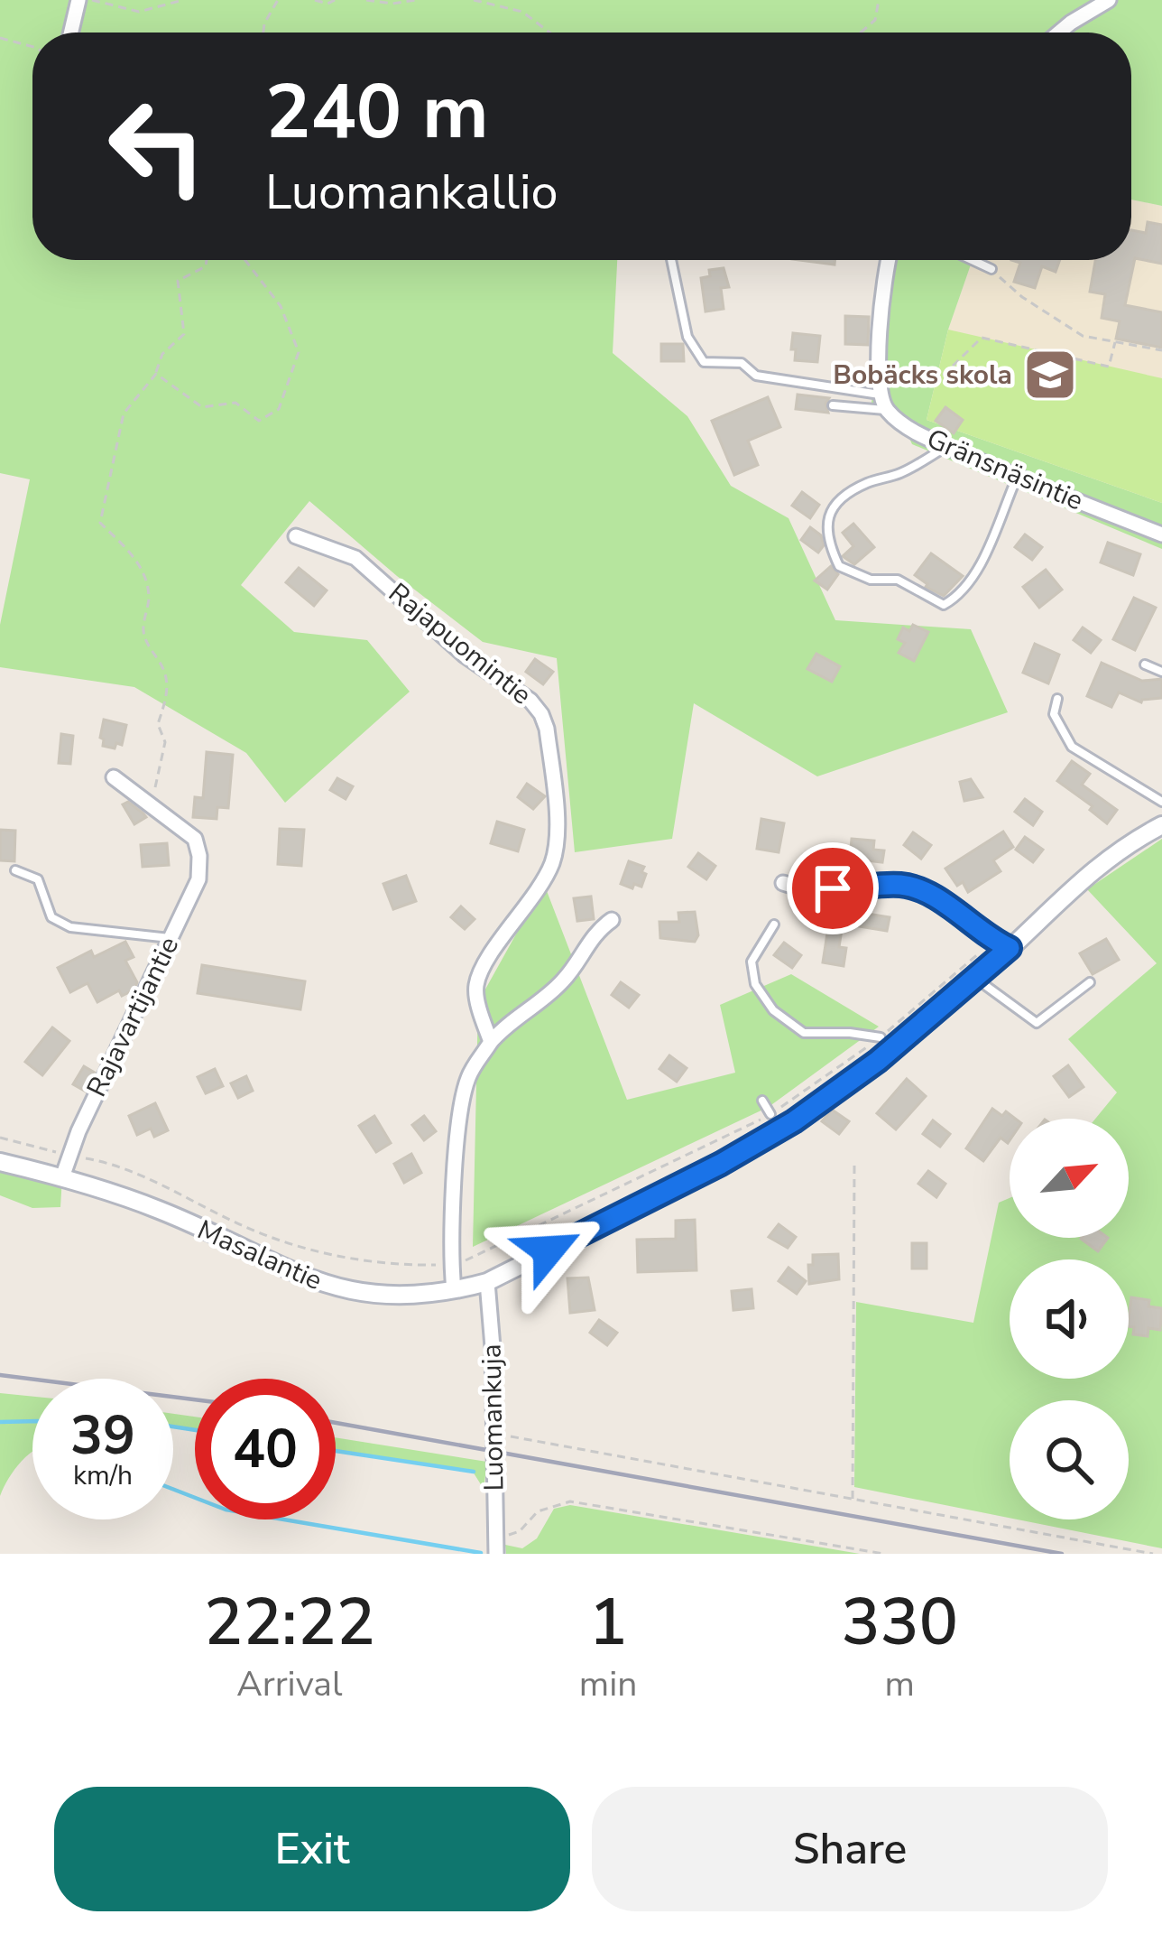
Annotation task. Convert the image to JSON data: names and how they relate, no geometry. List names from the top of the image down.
{
  "streets": {
    "street": [
      "Gränsnäsintie",
      "Rajapuomintie",
      "Rajavartijantie",
      "Masalantie",
      "Luomankuja"
    ]
  },
  "crossings": [
    ["Rajavartijantie", "Masalantie"],
    ["Masalantie", "Luomankuja"]
  ],
  "places": {
    "school or university": ["Bobäcks skola"]
  },
  "north": "top right",
  "page": {
    "turn": ["240 m", "Luomankallio"],
    "speed": "39 km/h",
    "limit": "40",
    "eta": [
      "22:22",
      "Arrival",
      "1",
      "min",
      "330",
      "m"
    ],
    "buttons": ["Exit", "Share"]
  }
}
